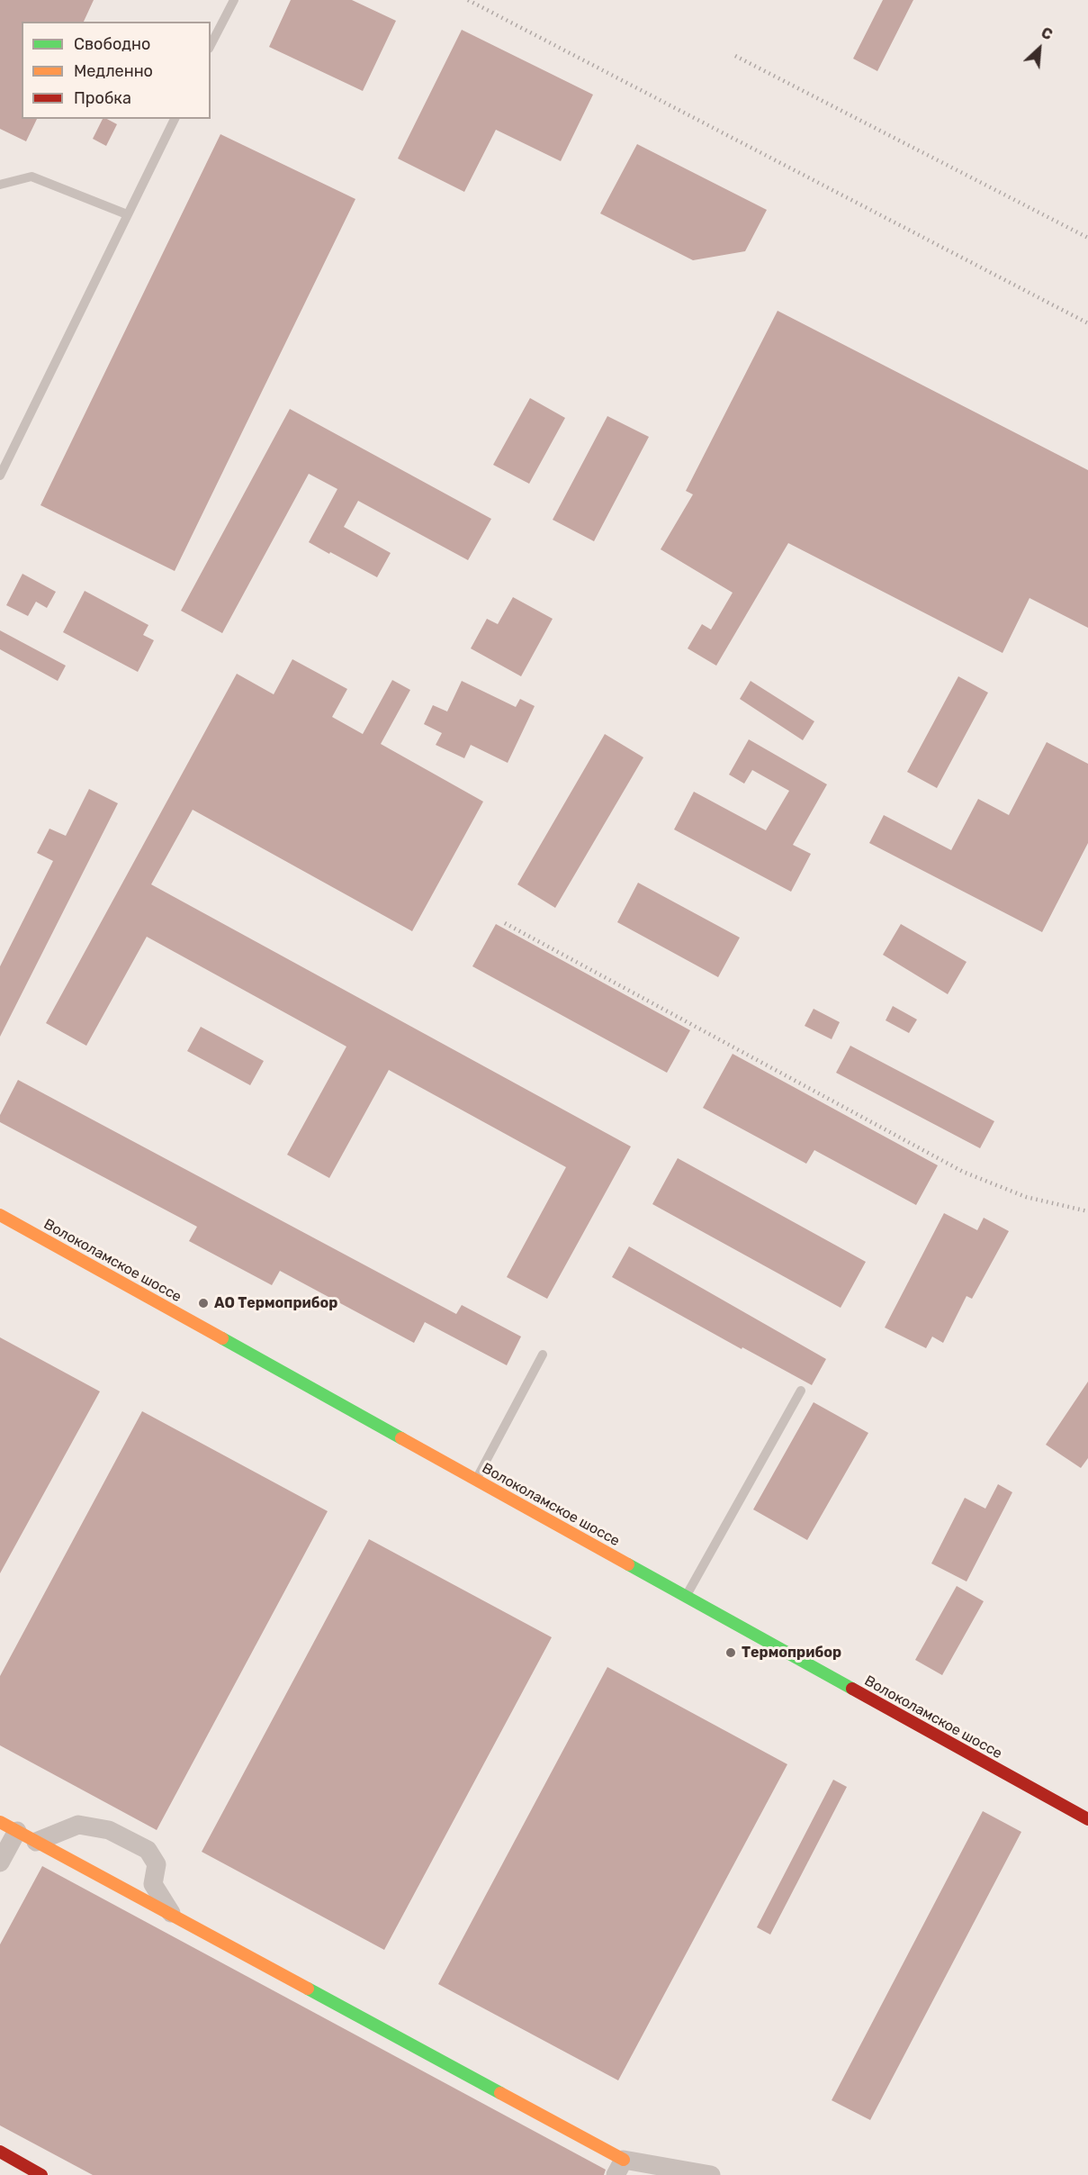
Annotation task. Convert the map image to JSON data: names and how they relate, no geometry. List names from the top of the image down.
{
  "streets": {
    "street": ["Волоколамское шоссе"]
  },
  "places": ["АО Термоприбор", "Термоприбор"],
  "legend": ["Свободно", "Медленно", "Пробка"],
  "north": "top right"
}
